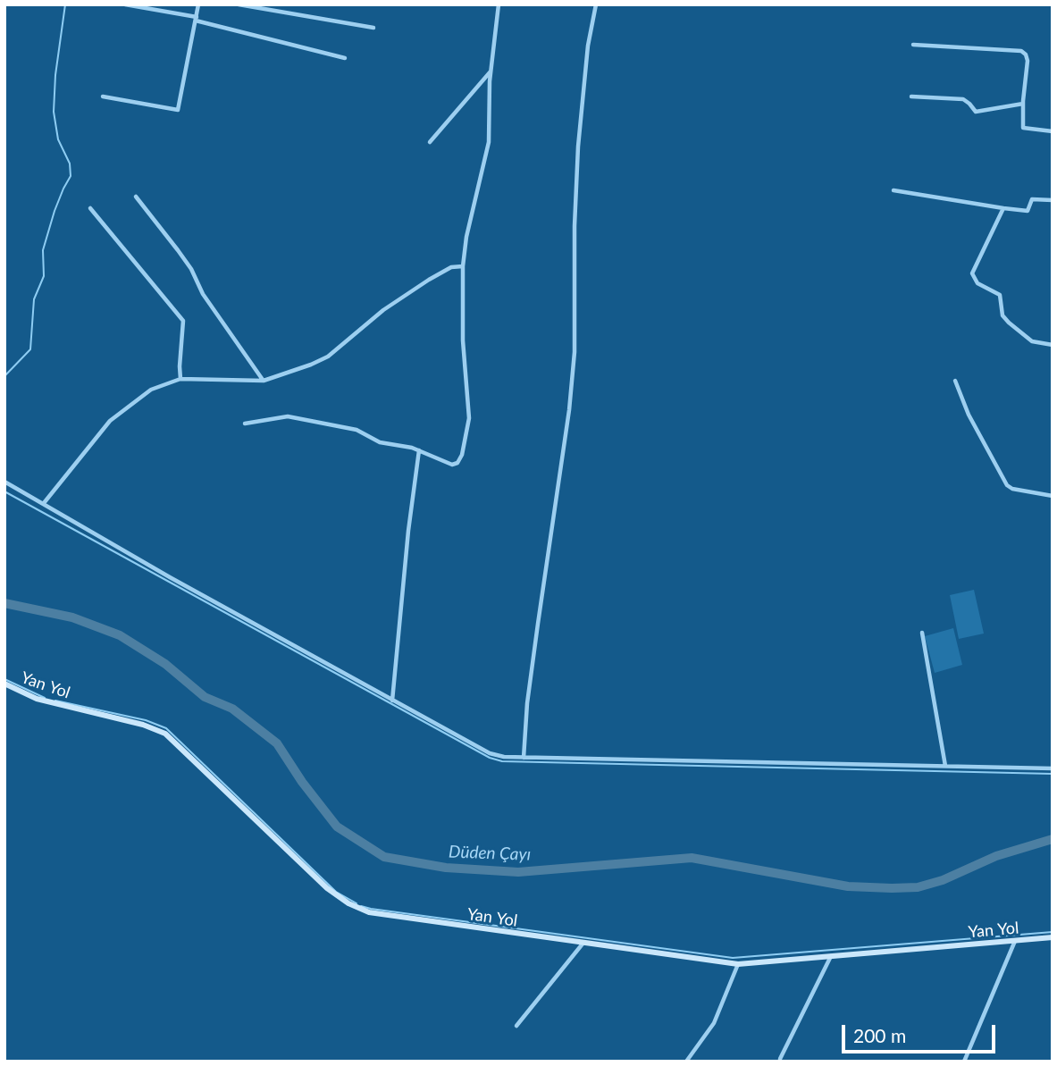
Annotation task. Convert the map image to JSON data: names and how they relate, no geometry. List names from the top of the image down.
{
  "streets": {
    "street": ["Yan Yol"]
  },
  "water": ["Düden Çayı"],
  "scale_bar": "200 m"
}
